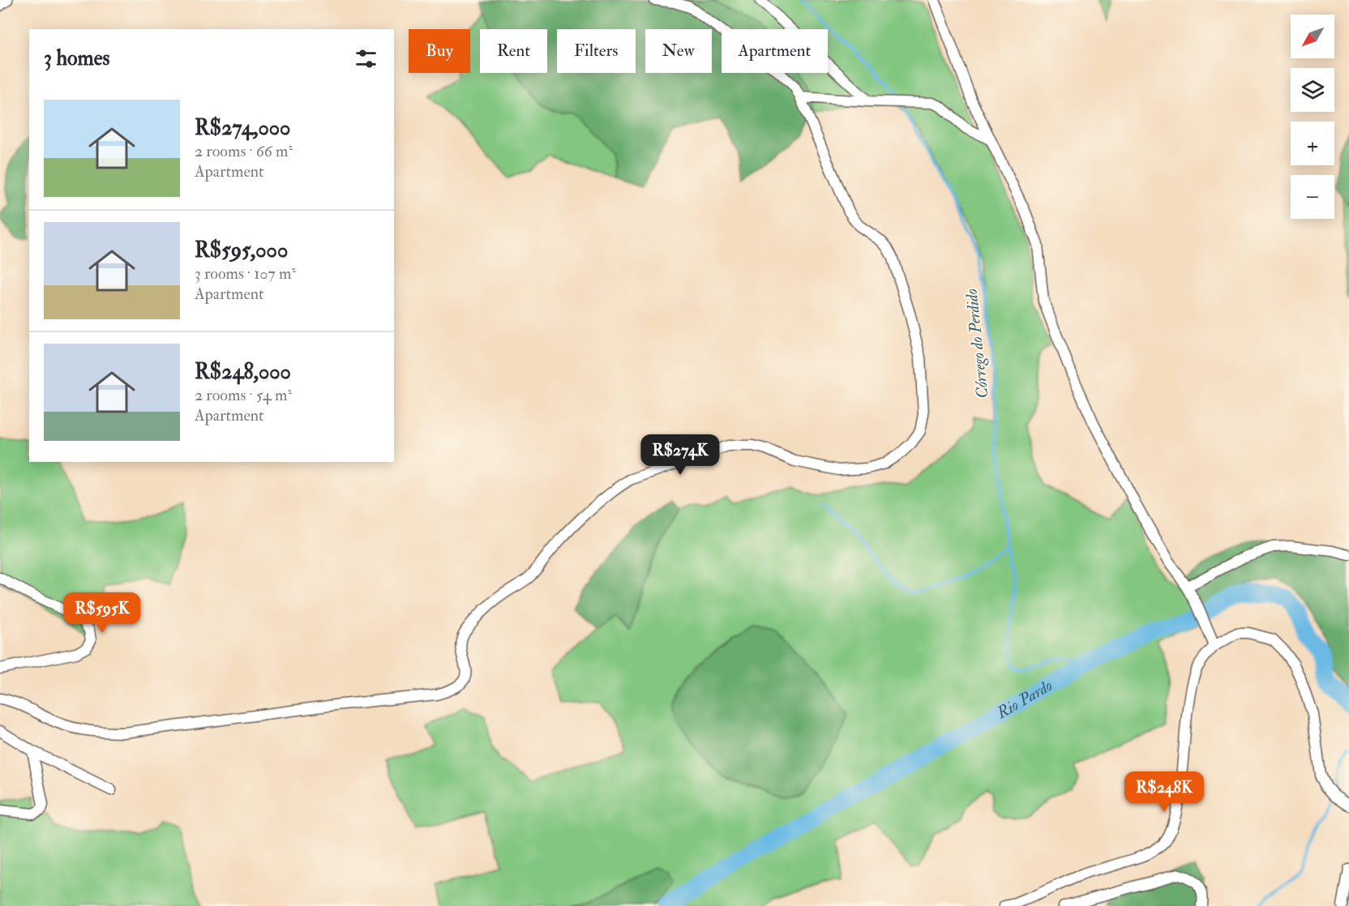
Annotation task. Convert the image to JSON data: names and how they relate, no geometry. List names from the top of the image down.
{
  "water": ["Córrego do Perdido", "Rio Pardo"],
  "north": "bottom left",
  "page": {
    "map_buttons": ["+", "−"],
    "chip": [
      "Buy",
      "Rent",
      "Filters",
      "New",
      "Apartment"
    ],
    "heading": "3 homes",
    "list": [
      {
        "name": "R$274,000",
        "note": "2 rooms · 66 m² · Apartment"
      },
      {
        "name": "R$595,000",
        "note": "3 rooms · 107 m² · Apartment"
      },
      {
        "name": "R$248,000",
        "note": "2 rooms · 54 m² · Apartment"
      }
    ],
    "price": ["R$274K", "R$595K", "R$248K"]
  }
}
